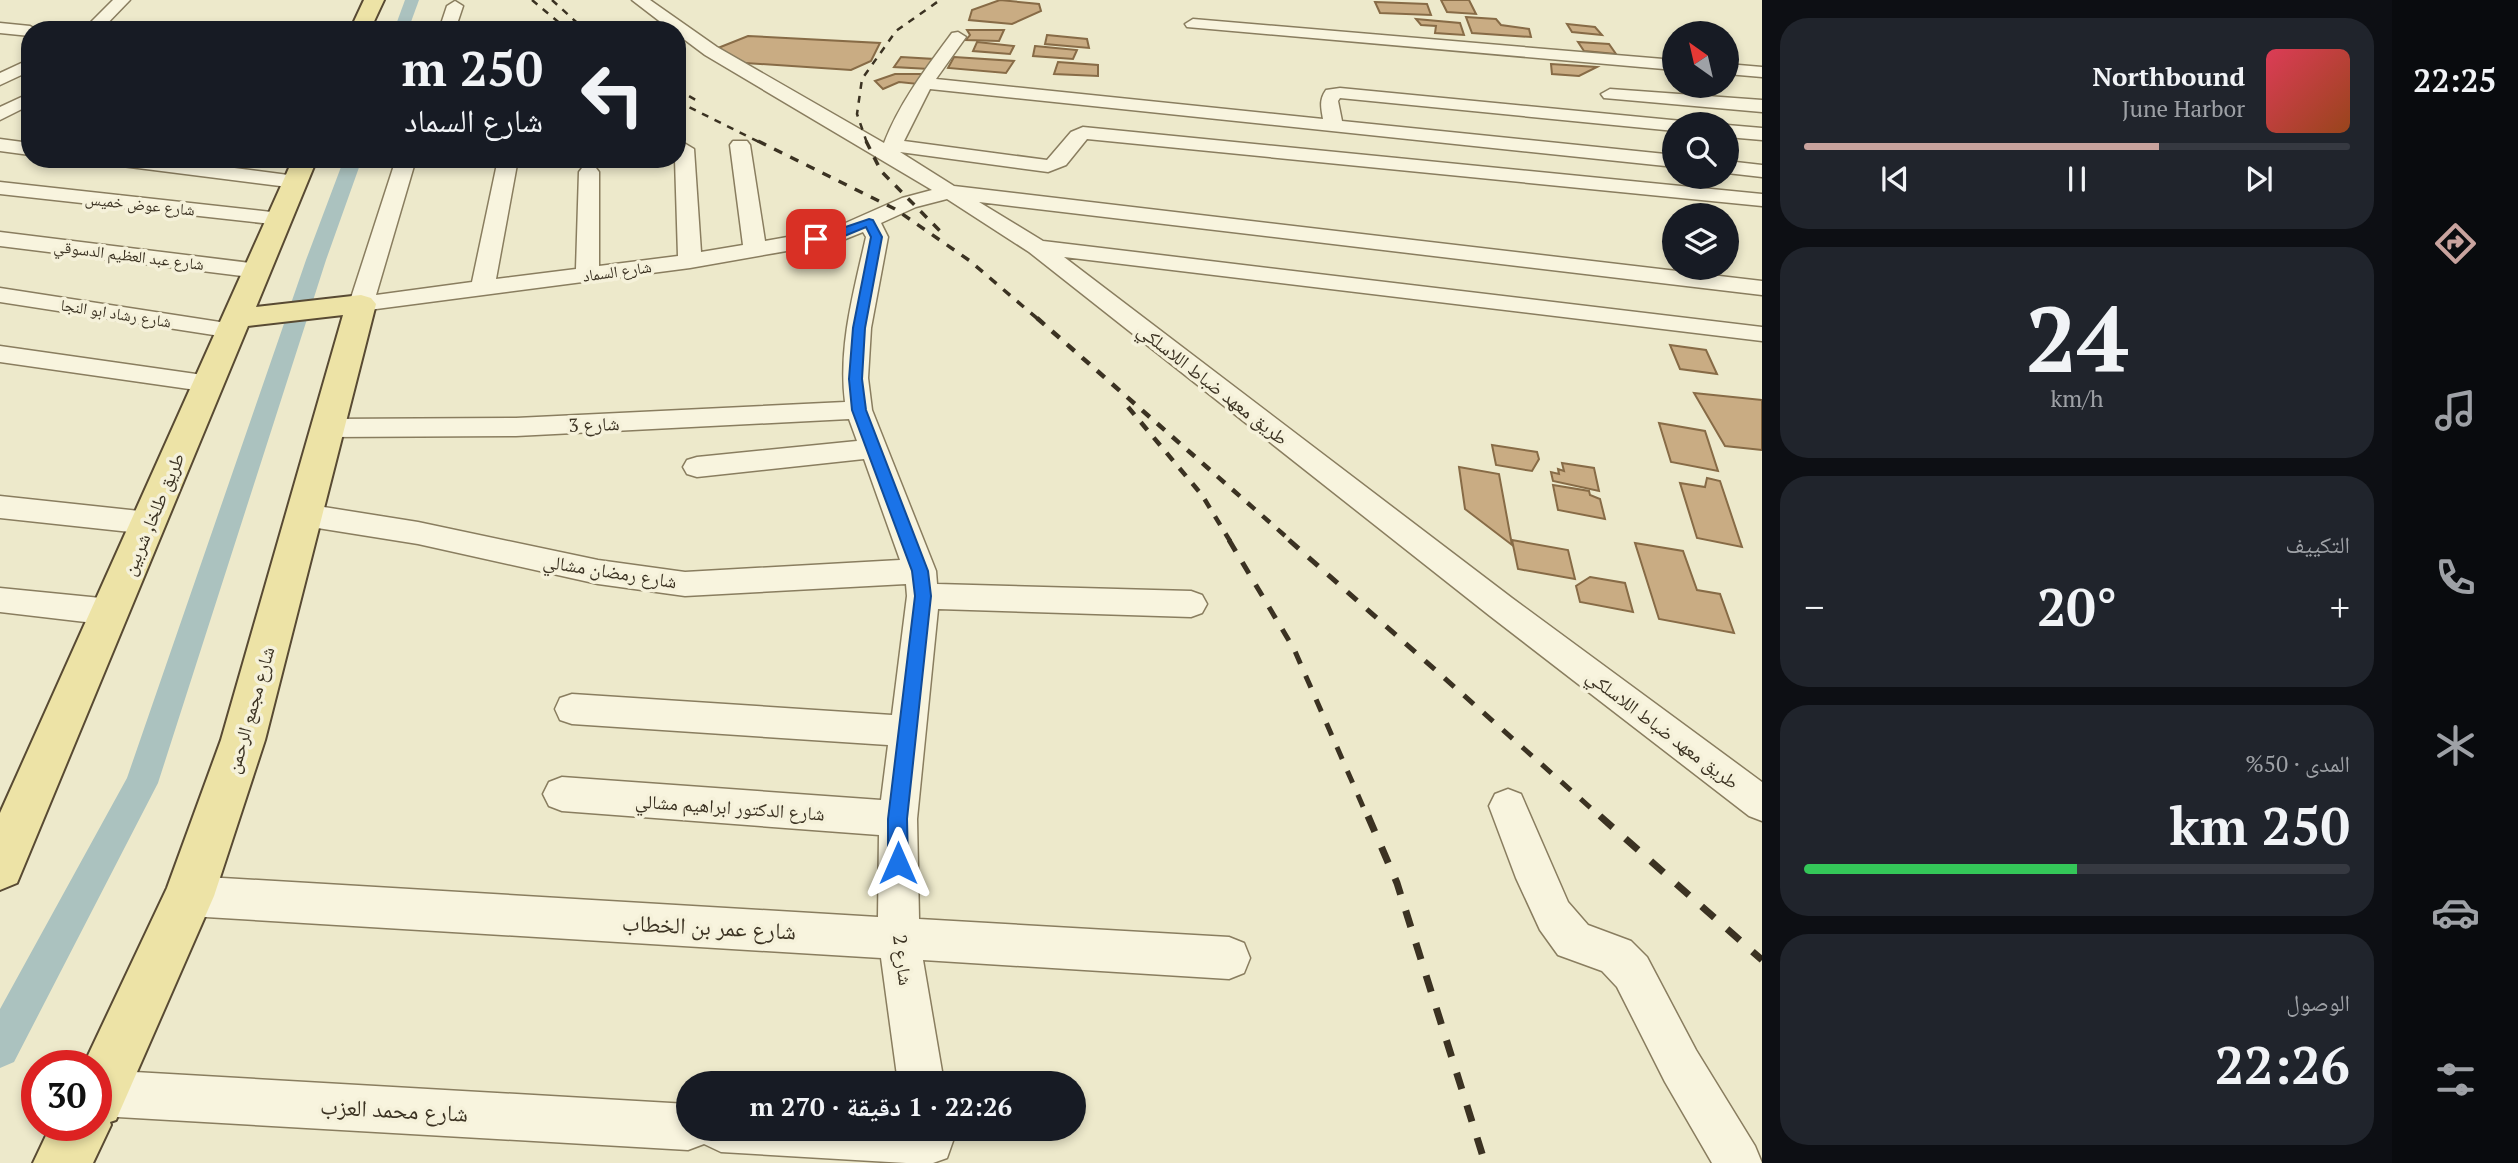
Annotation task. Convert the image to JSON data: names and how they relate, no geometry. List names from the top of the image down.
{
  "streets": {
    "main road": ["طريق طلخا, شربين", "شارع مجمع الرحمن"],
    "street": [
      "شارع عوض خميس",
      "شارع عبد العظيم الدسوقي",
      "شارع السماد",
      "شارع رشاد ابو النجا",
      "طريق معهد ضباط اللاسلكي",
      "شارع 3",
      "شارع رمضان مشالي",
      "شارع الدكتور ابراهيم مشالي",
      "شارع عمر بن الخطاب",
      "شارع 2",
      "شارع محمد العزب"
    ]
  },
  "crossings": [
    ["شارع عوض خميس", "طريق طلخا, شربين"],
    ["شارع عبد العظيم الدسوقي", "طريق طلخا, شربين"],
    ["شارع السماد", "طريق معهد ضباط اللاسلكي"],
    ["شارع السماد", "شارع مجمع الرحمن"],
    ["شارع السماد", "شارع 2"],
    ["شارع رشاد ابو النجا", "طريق طلخا, شربين"],
    ["شارع 3", "شارع مجمع الرحمن"],
    ["شارع 3", "شارع 2"],
    ["شارع رمضان مشالي", "شارع مجمع الرحمن"],
    ["شارع رمضان مشالي", "شارع 2"],
    ["شارع مجمع الرحمن", "شارع عمر بن الخطاب"],
    ["شارع الدكتور ابراهيم مشالي", "شارع 2"],
    ["شارع عمر بن الخطاب", "شارع 2"]
  ],
  "north": "top left",
  "page": {
    "tabs": "22:25",
    "turn": ["250 m", "شارع السماد"],
    "song": ["Northbound", "June Harbor"],
    "tile": [
      ["24", "km/h"],
      "التكييف",
      ["المدى · 50%", "250 km"],
      ["الوصول", "22:26"]
    ],
    "heat": ["−", "20°", "+"],
    "limit": "30",
    "trip": "22:26 · 1 دقيقة · 270 m"
  }
}
